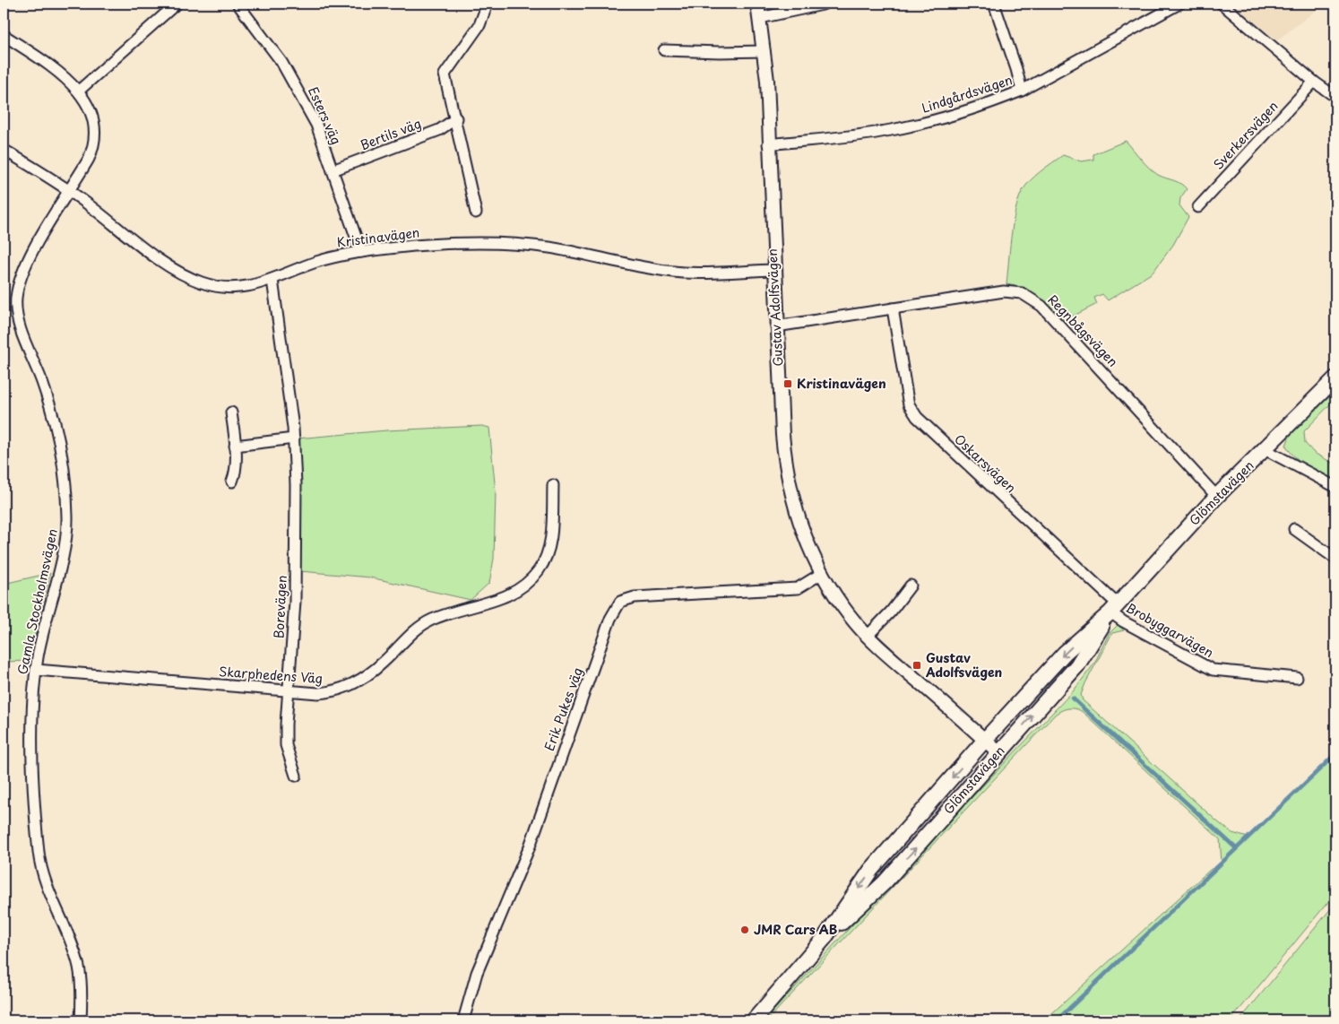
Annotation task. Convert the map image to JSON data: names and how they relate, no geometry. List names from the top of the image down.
{
  "streets": {
    "main road": ["Glömstavägen"],
    "street": [
      "Lindgårdsvägen",
      "Esters väg",
      "Bertils väg",
      "Sverkersvägen",
      "Kristinavägen",
      "Gustav Adolfsvägen",
      "Regnbågsvägen",
      "Oskarsvägen",
      "Gamla Stockholmsvägen",
      "Borevägen",
      "Brobyggarvägen",
      "Skarphedens Väg",
      "Erik Pukes väg"
    ]
  },
  "crossings": [
    ["Lindgårdsvägen", "Gustav Adolfsvägen"],
    ["Esters väg", "Bertils väg"],
    ["Esters väg", "Kristinavägen"],
    ["Kristinavägen", "Gustav Adolfsvägen"],
    ["Kristinavägen", "Gamla Stockholmsvägen"],
    ["Kristinavägen", "Borevägen"],
    ["Gustav Adolfsvägen", "Regnbågsvägen"],
    ["Gustav Adolfsvägen", "Glömstavägen"],
    ["Gustav Adolfsvägen", "Erik Pukes väg"],
    ["Regnbågsvägen", "Oskarsvägen"],
    ["Regnbågsvägen", "Glömstavägen"],
    ["Oskarsvägen", "Glömstavägen"],
    ["Oskarsvägen", "Brobyggarvägen"],
    ["Glömstavägen", "Brobyggarvägen"],
    ["Gamla Stockholmsvägen", "Skarphedens Väg"],
    ["Borevägen", "Skarphedens Väg"]
  ],
  "places": {
    "transit": ["Kristinavägen", "Gustav Adolfsvägen"],
    "other": ["JMR Cars AB"]
  }
}
